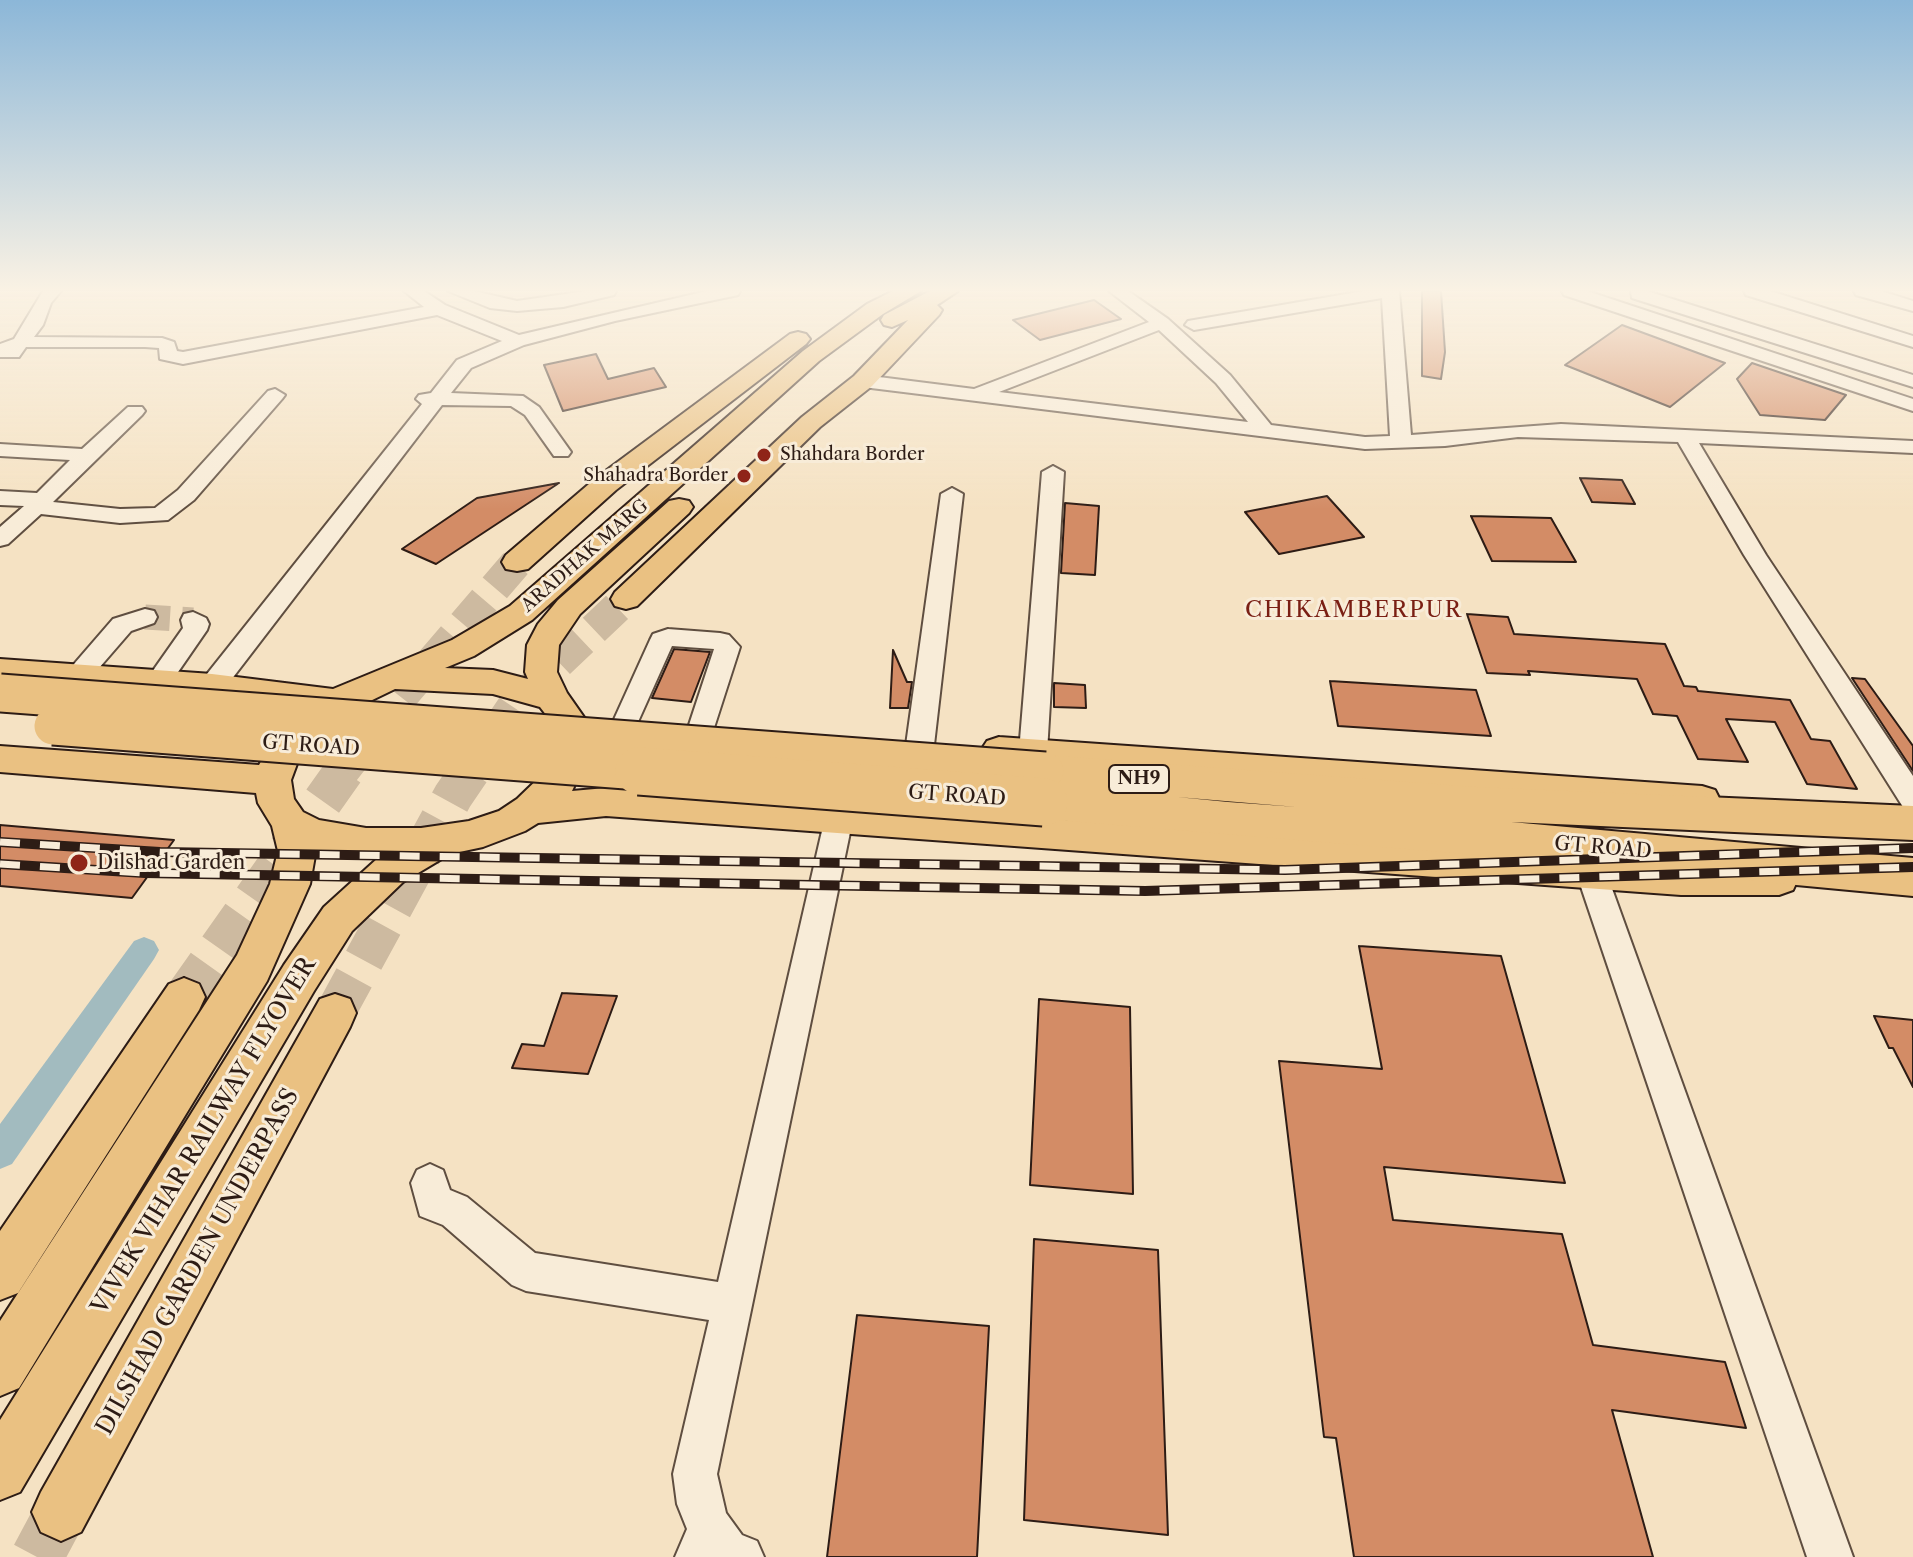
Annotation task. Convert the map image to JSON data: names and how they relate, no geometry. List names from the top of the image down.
{
  "streets": {
    "highway": ["GT ROAD", "NH9"],
    "main road": ["ARADHAK MARG", "VIVEK VIHAR RAILWAY FLYOVER", "DILSHAD GARDEN UNDERPASS"]
  },
  "crossings": [
    ["ARADHAK MARG", "GT ROAD"]
  ],
  "districts": ["CHIKAMBERPUR"],
  "places": ["Shahdara Border", "Shahadra Border", "Dilshad Garden"]
}
